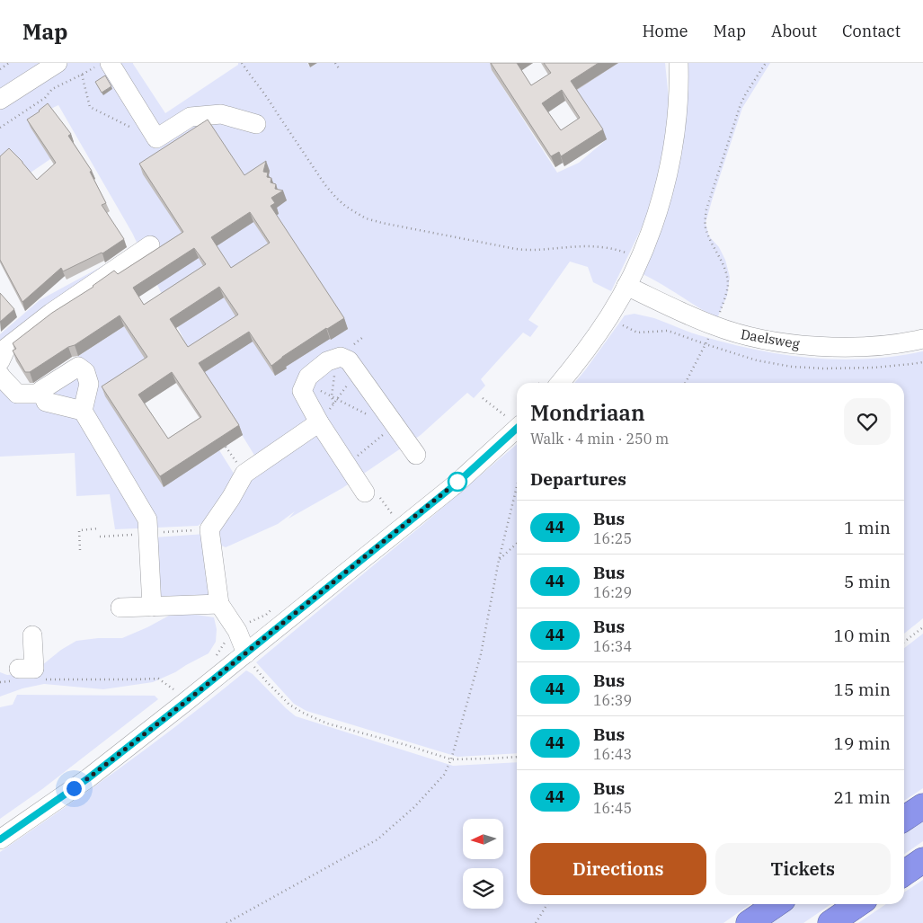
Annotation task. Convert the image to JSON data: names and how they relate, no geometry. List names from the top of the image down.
{
  "streets": {
    "street": ["Daelsweg"]
  },
  "lines": ["bus line 44"],
  "north": "left",
  "page": {
    "header": "Map",
    "nav": [
      "Home",
      "Map",
      "About",
      "Contact"
    ],
    "heading": [
      ["Mondriaan", "Walk · 4 min · 250 m"],
      "Departures"
    ],
    "list": [
      {
        "mark": "44",
        "name": "Bus",
        "note": "16:25",
        "value": "1 min"
      },
      {
        "mark": "44",
        "name": "Bus",
        "note": "16:29",
        "value": "5 min"
      },
      {
        "mark": "44",
        "name": "Bus",
        "note": "16:34",
        "value": "10 min"
      },
      {
        "mark": "44",
        "name": "Bus",
        "note": "16:39",
        "value": "15 min"
      },
      {
        "mark": "44",
        "name": "Bus",
        "note": "16:43",
        "value": "19 min"
      },
      {
        "mark": "44",
        "name": "Bus",
        "note": "16:45",
        "value": "21 min"
      }
    ],
    "buttons": ["Directions", "Tickets"]
  }
}
